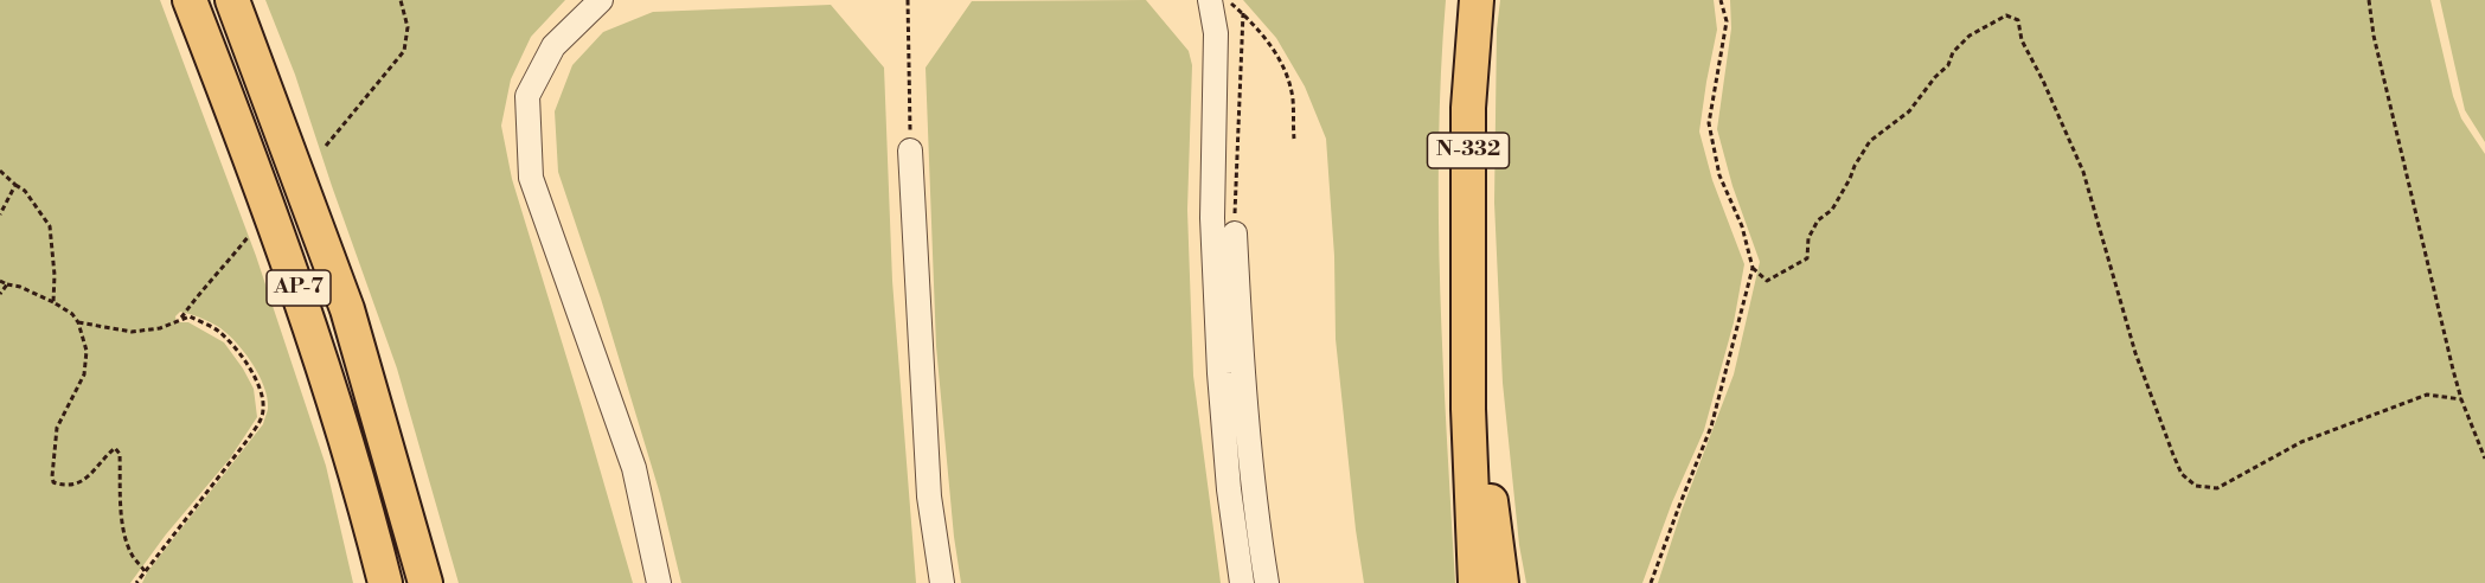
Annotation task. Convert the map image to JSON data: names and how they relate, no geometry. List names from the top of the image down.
{
  "streets": {
    "highway": ["N-332", "AP-7"]
  }
}
